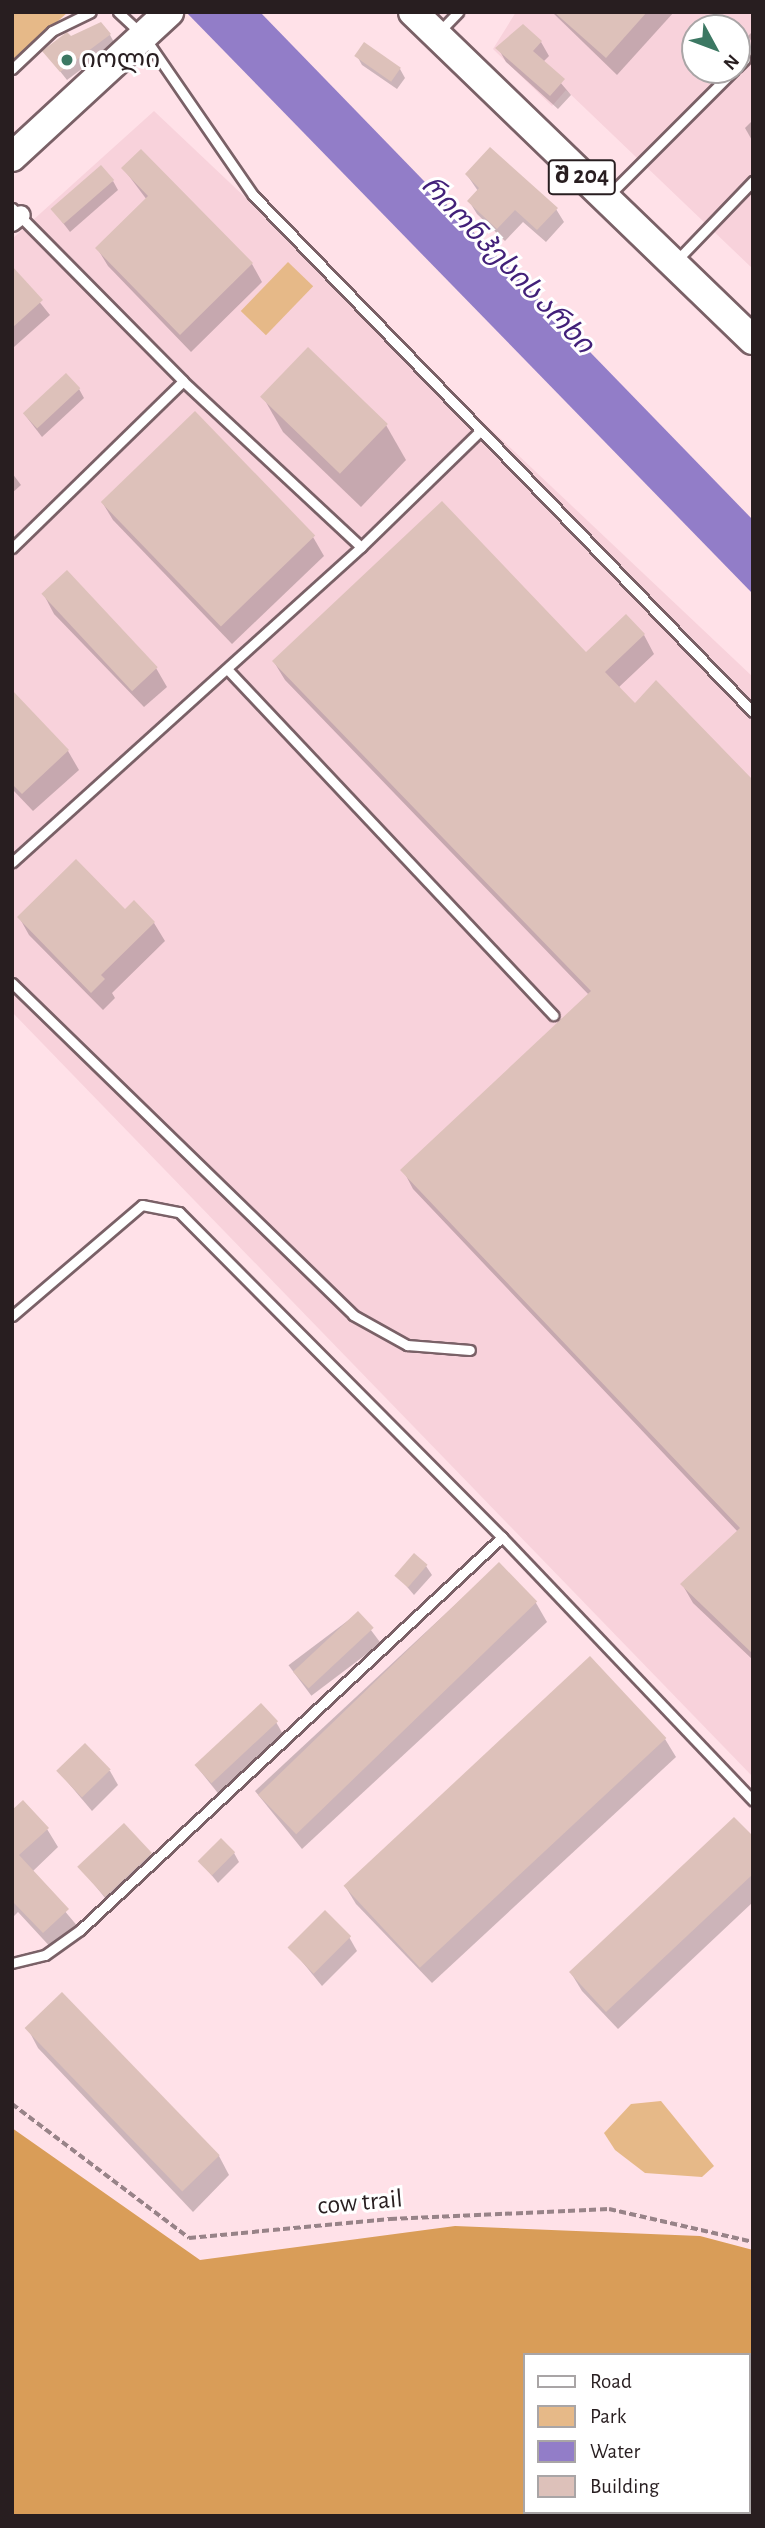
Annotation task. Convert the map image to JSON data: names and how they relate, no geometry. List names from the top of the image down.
{
  "streets": {
    "main road": ["შ 204"],
    "path": ["cow trail"]
  },
  "water": ["რიონჰესის არხი"],
  "places": ["იოლი"],
  "legend": [
    "Road",
    "Park",
    "Water",
    "Building"
  ],
  "north": "bottom right"
}
